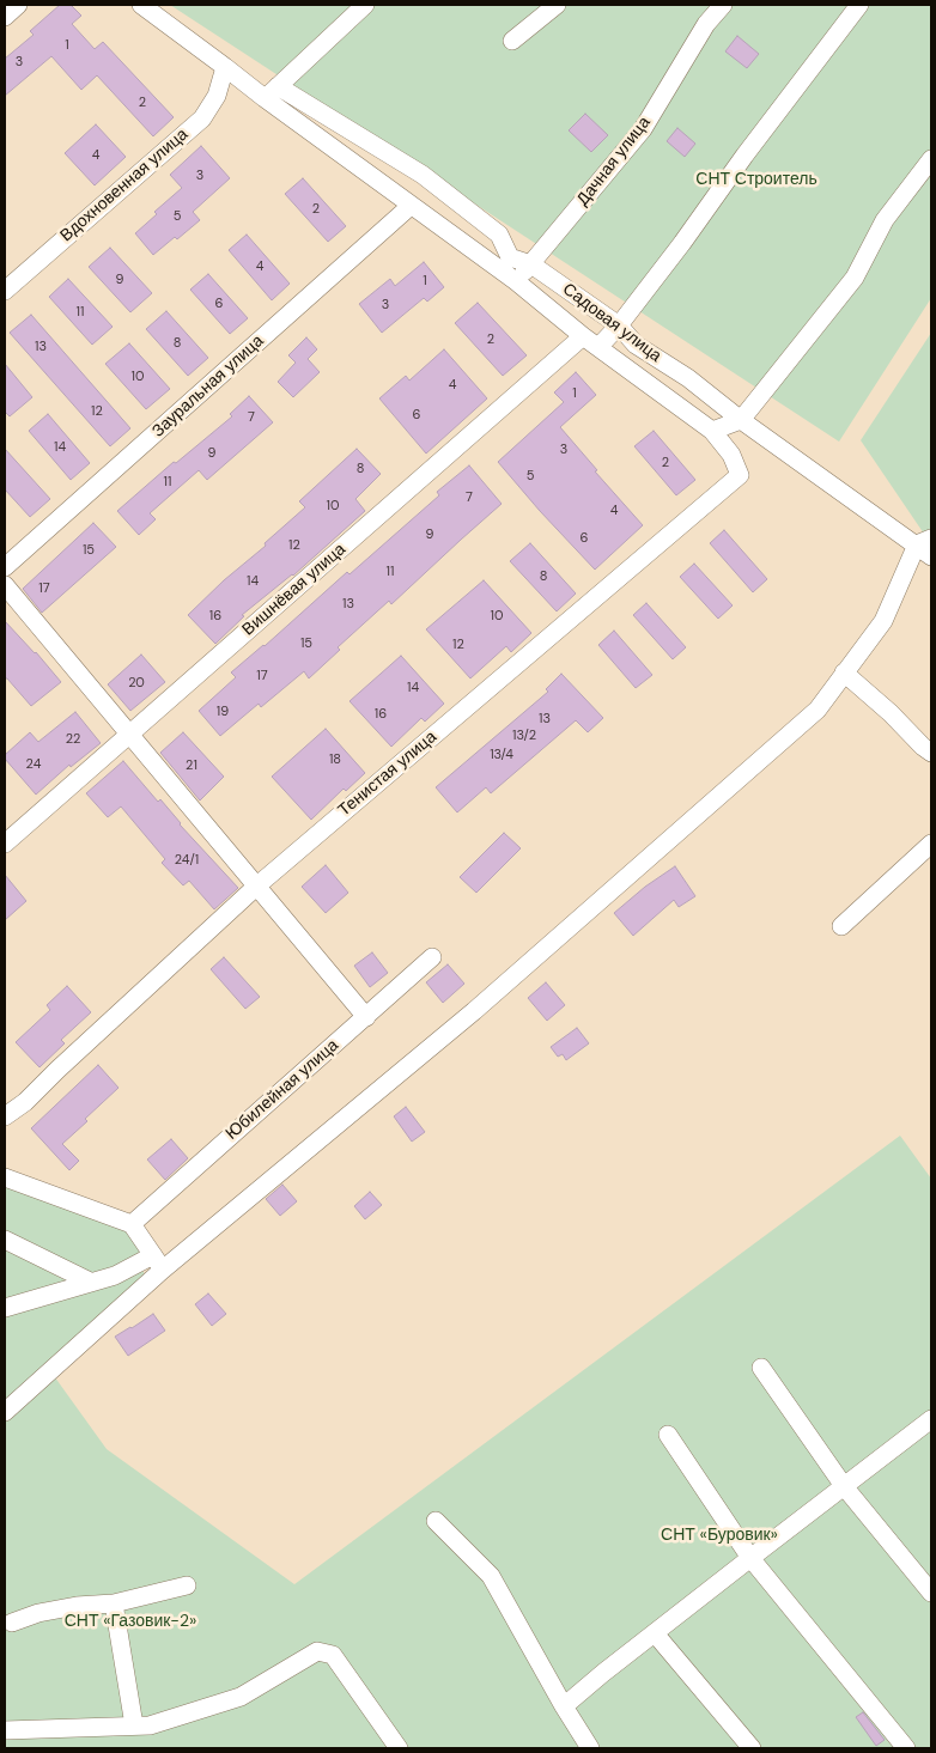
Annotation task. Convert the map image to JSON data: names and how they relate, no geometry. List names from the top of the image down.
{
  "streets": {
    "street": [
      "Дачная улица",
      "Вдохновенная улица",
      "Садовая улица",
      "Зауральная улица",
      "Вишнёвая улица",
      "Тенистая улица",
      "Юбилейная улица"
    ]
  },
  "crossings": [
    ["Дачная улица", "Садовая улица"]
  ],
  "parks": ["СНТ Строитель", "СНТ «Буровик»", "СНТ «Газовик-2»"],
  "house_numbers": [
    "1",
    "3",
    "2",
    "4",
    "3",
    "2",
    "5",
    "4",
    "9",
    "1",
    "6",
    "3",
    "11",
    "2",
    "8",
    "13",
    "10",
    "4",
    "1",
    "12",
    "6",
    "7",
    "14",
    "3",
    "9",
    "2",
    "8",
    "5",
    "11",
    "7",
    "10",
    "4",
    "9",
    "6",
    "12",
    "15",
    "11",
    "8",
    "14",
    "17",
    "13",
    "16",
    "10",
    "15",
    "12",
    "17",
    "20",
    "14",
    "19",
    "16",
    "13",
    "13/2",
    "22",
    "13/4",
    "18",
    "24",
    "21",
    "24/1"
  ]
}
